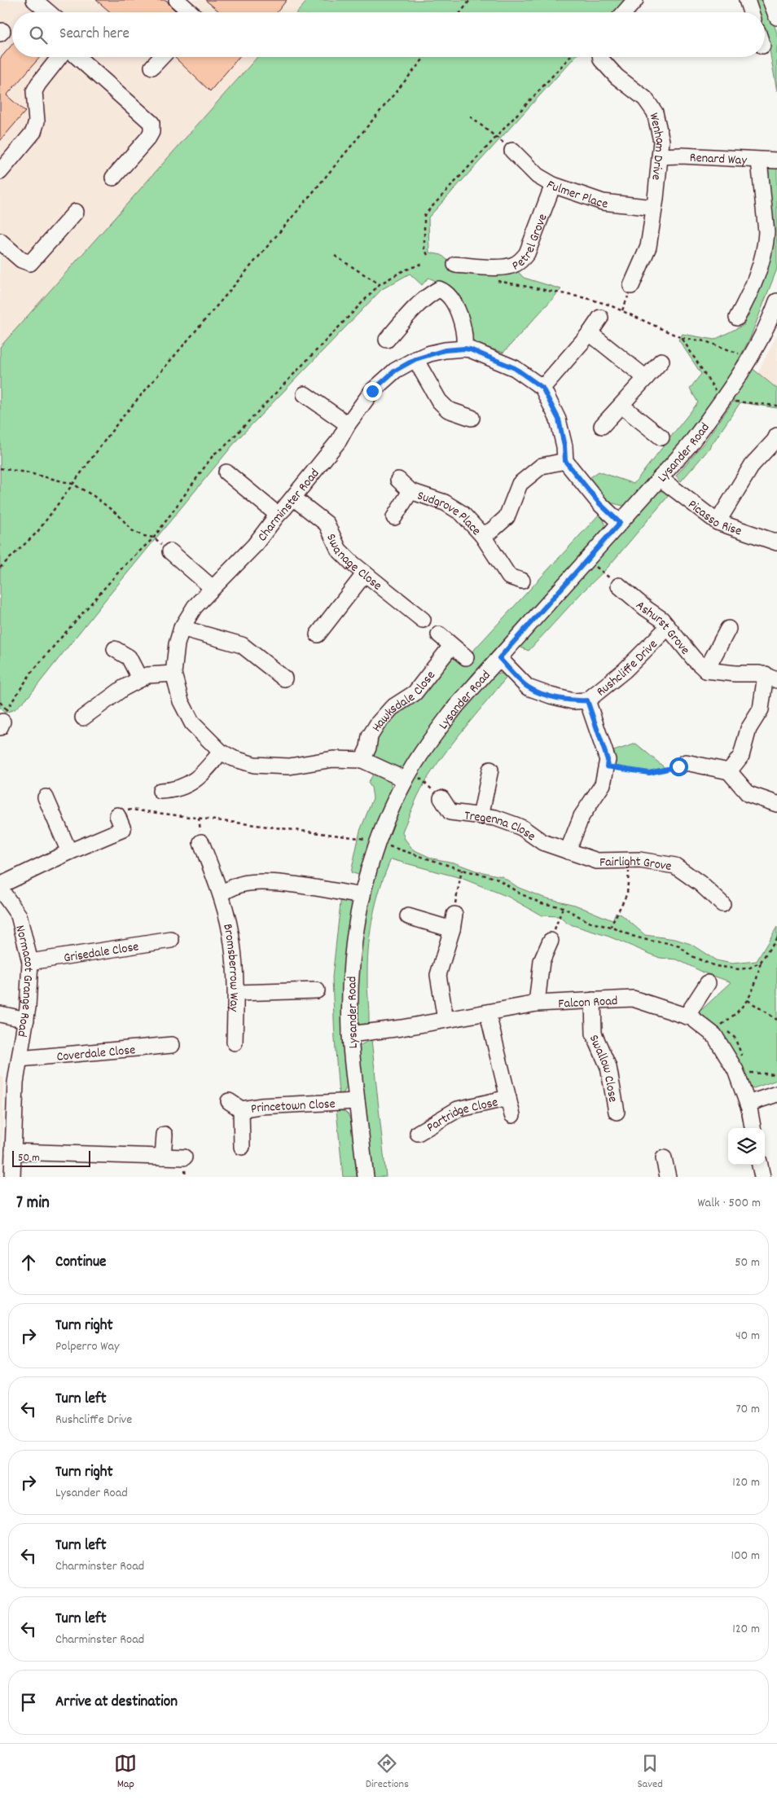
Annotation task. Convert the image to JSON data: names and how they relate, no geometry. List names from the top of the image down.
{
  "streets": {
    "street": [
      "Wenham Drive",
      "Renard Way",
      "Fulmer Place",
      "Petrel Grove",
      "Lysander Road",
      "Charminster Road",
      "Sudgrove Place",
      "Picasso Rise",
      "Swanage Close",
      "Ashurst Grove",
      "Rushcliffe Drive",
      "Hawksdale Close",
      "Tregenna Close",
      "Fairlight Grove",
      "Grisedale Close",
      "Bromsberrow Way",
      "Normacot Grange Road",
      "Falcon Road",
      "Coverdale Close",
      "Swallow Close",
      "Princetown Close",
      "Partridge Close"
    ]
  },
  "crossings": [
    ["Wenham Drive", "Renard Way"],
    ["Wenham Drive", "Fulmer Place"],
    ["Fulmer Place", "Petrel Grove"],
    ["Lysander Road", "Charminster Road"],
    ["Lysander Road", "Picasso Rise"],
    ["Lysander Road", "Rushcliffe Drive"],
    ["Lysander Road", "Falcon Road"],
    ["Lysander Road", "Princetown Close"],
    ["Charminster Road", "Sudgrove Place"],
    ["Charminster Road", "Swanage Close"],
    ["Charminster Road", "Hawksdale Close"],
    ["Ashurst Grove", "Rushcliffe Drive"],
    ["Tregenna Close", "Fairlight Grove"],
    ["Grisedale Close", "Normacot Grange Road"],
    ["Normacot Grange Road", "Coverdale Close"],
    ["Falcon Road", "Swallow Close"],
    ["Falcon Road", "Partridge Close"]
  ],
  "scale_bar": "50 m",
  "page": {
    "search": "Search here",
    "scale": "50 m",
    "heading": ["7 min", "Walk · 500 m"],
    "list": [
      ["Continue", "50 m"],
      ["Turn right", "Polperro Way", "40 m"],
      ["Turn left", "Rushcliffe Drive", "70 m"],
      ["Turn right", "Lysander Road", "120 m"],
      ["Turn left", "Charminster Road", "100 m"],
      ["Turn left", "Charminster Road", "120 m"],
      "Arrive at destination"
    ],
    "nav": ["Map", "Directions", "Saved"]
  }
}
